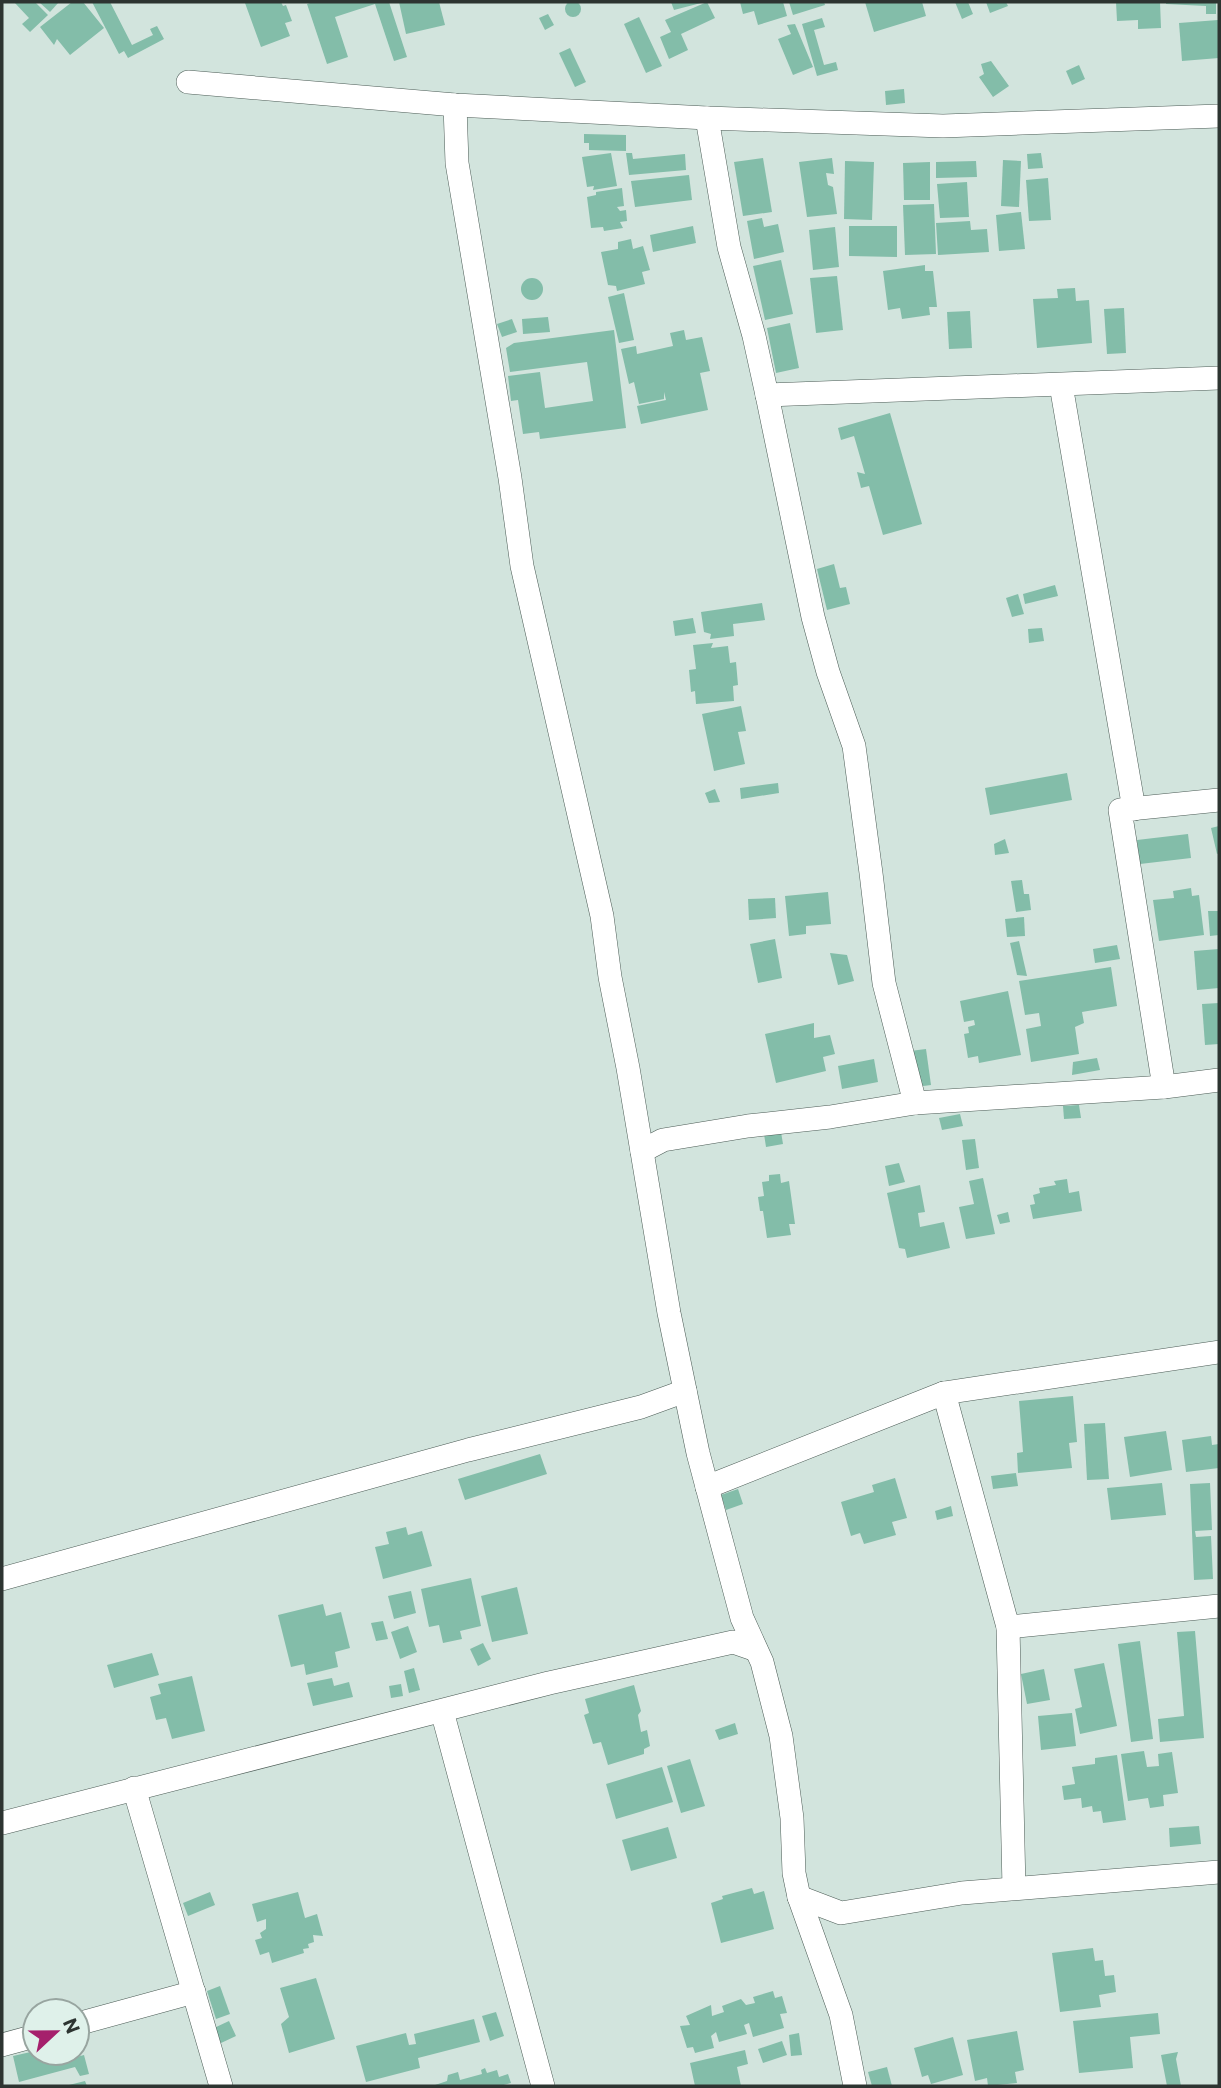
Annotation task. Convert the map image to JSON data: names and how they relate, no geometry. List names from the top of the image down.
{
  "north": "right"
}
